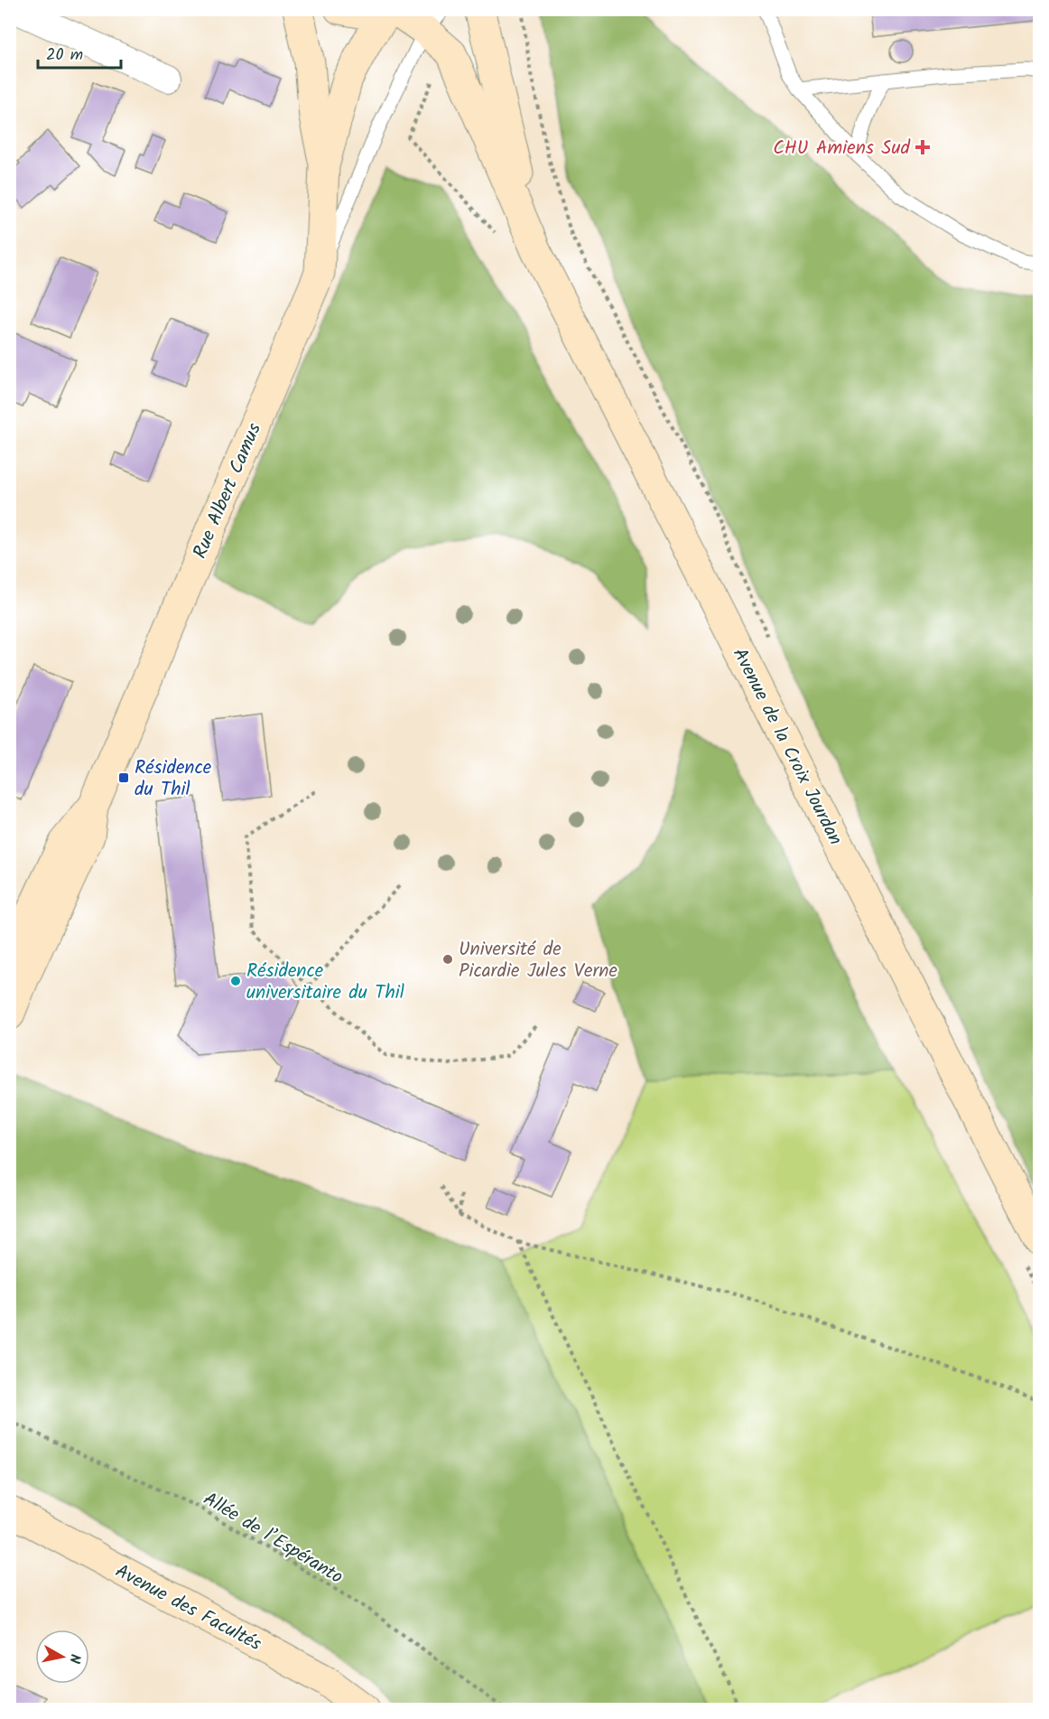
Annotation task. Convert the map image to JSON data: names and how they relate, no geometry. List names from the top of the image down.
{
  "streets": {
    "street": ["Rue Albert Camus", "Avenue de la Croix Jourdan", "Avenue des Facultés"],
    "path": ["Allée de l’Espéranto"]
  },
  "places": {
    "health": ["CHU Amiens Sud"],
    "transit": ["Résidence du Thil"],
    "other": ["Université de Picardie Jules Verne", "Résidence universitaire du Thil"]
  },
  "scale_bar": "20 m",
  "north": "right"
}
